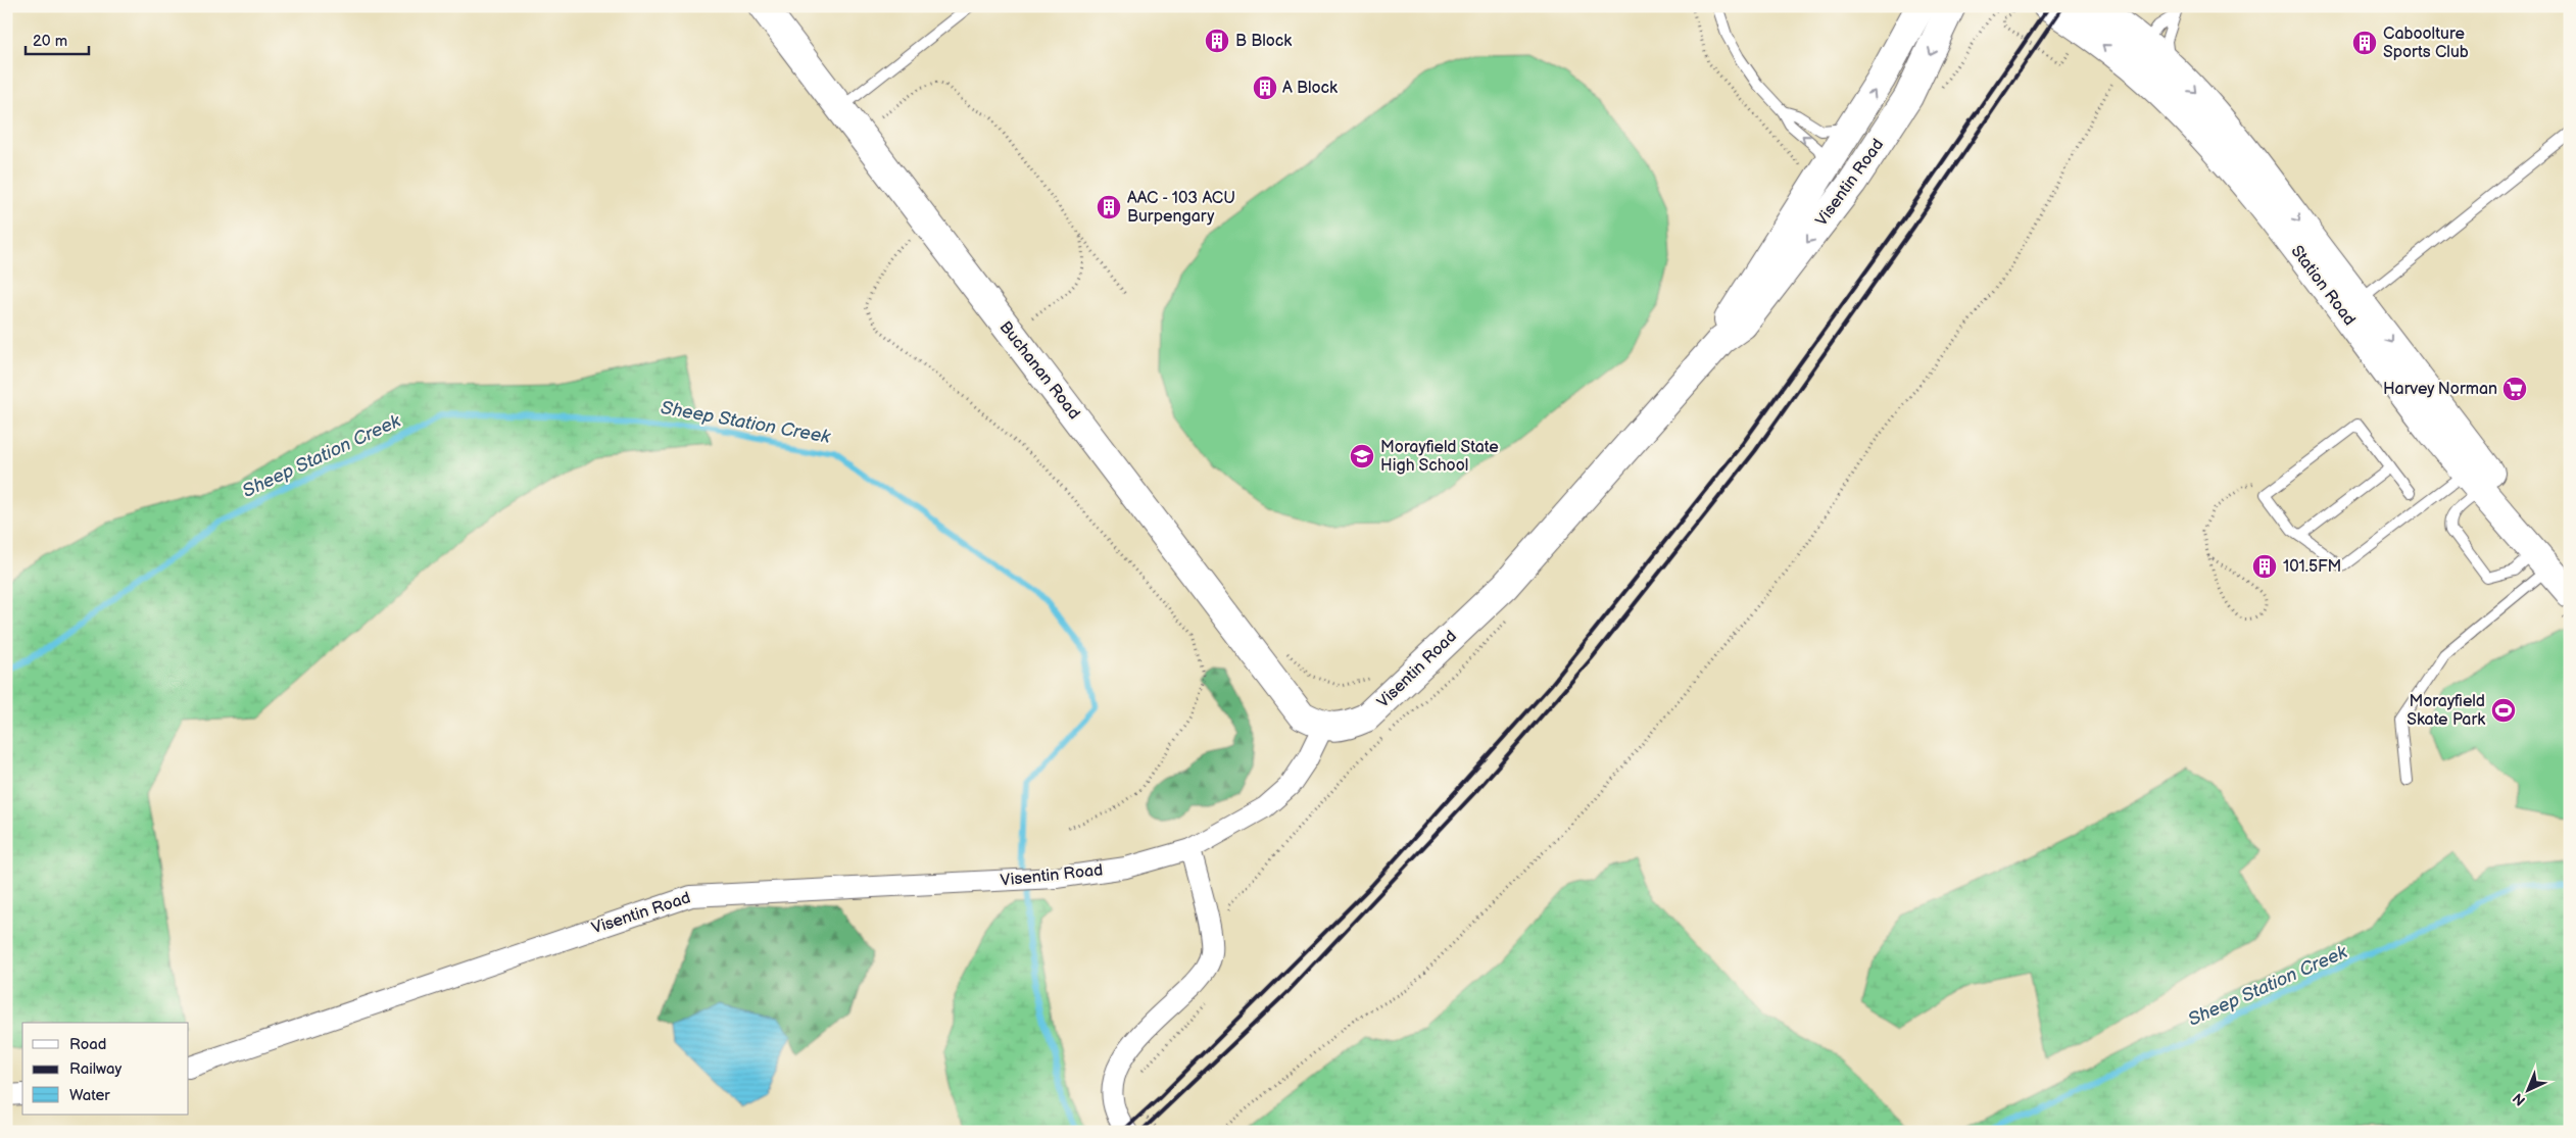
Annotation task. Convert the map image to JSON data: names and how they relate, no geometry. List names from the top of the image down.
{
  "streets": {
    "main road": ["Visentin Road", "Station Road", "Buchanan Road"]
  },
  "crossings": [
    ["Visentin Road", "Buchanan Road"]
  ],
  "water": ["Sheep Station Creek"],
  "places": {
    "building": [
      "B Block",
      "Caboolture Sports Club",
      "A Block",
      "AAC - 103 ACU Burpengary",
      "101.5FM"
    ],
    "supermarket": ["Harvey Norman"],
    "school or university": ["Morayfield State High School"],
    "sports": ["Morayfield Skate Park"]
  },
  "legend": ["Road", "Railway", "Water"],
  "scale_bar": "20 m",
  "north": "bottom left"
}
